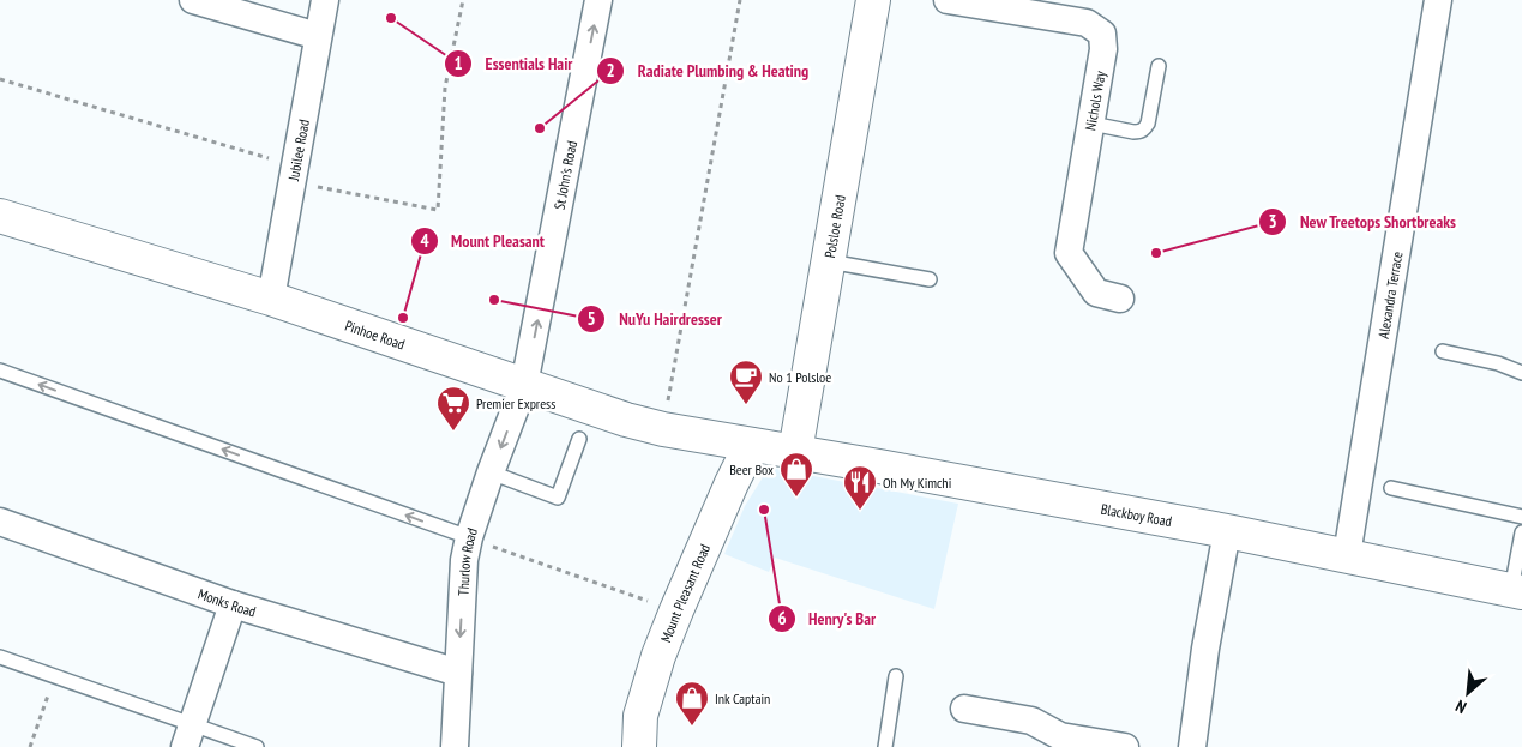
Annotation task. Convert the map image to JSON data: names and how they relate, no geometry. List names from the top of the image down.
{
  "streets": {
    "main road": [
      "Polsloe Road",
      "Pinhoe Road",
      "Blackboy Road",
      "Mount Pleasant Road"
    ],
    "street": [
      "Nichols Way",
      "Jubilee Road",
      "St John's Road",
      "Alexandra Terrace",
      "Thurlow Road",
      "Monks Road"
    ]
  },
  "crossings": [
    ["Jubilee Road", "Pinhoe Road"],
    ["St John's Road", "Pinhoe Road"],
    ["St John's Road", "Thurlow Road"],
    ["Polsloe Road", "Blackboy Road"],
    ["Alexandra Terrace", "Blackboy Road"],
    ["Pinhoe Road", "Blackboy Road"],
    ["Pinhoe Road", "Thurlow Road"],
    ["Pinhoe Road", "Mount Pleasant Road"],
    ["Blackboy Road", "Mount Pleasant Road"],
    ["Thurlow Road", "Monks Road"]
  ],
  "one_way": ["St John's Road", "Thurlow Road"],
  "places": {
    "other": [
      "Essentials Hair",
      "Radiate Plumbing & Heating",
      "New Treetops Shortbreaks",
      "NuYu Hairdresser",
      "Mount Pleasant",
      "Henry's Bar"
    ],
    "cafe": ["No 1 Polsloe"],
    "supermarket": ["Premier Express"],
    "shop": ["Beer Box", "Ink Captain"],
    "restaurant": ["Oh My Kimchi"]
  },
  "north": "bottom left"
}
